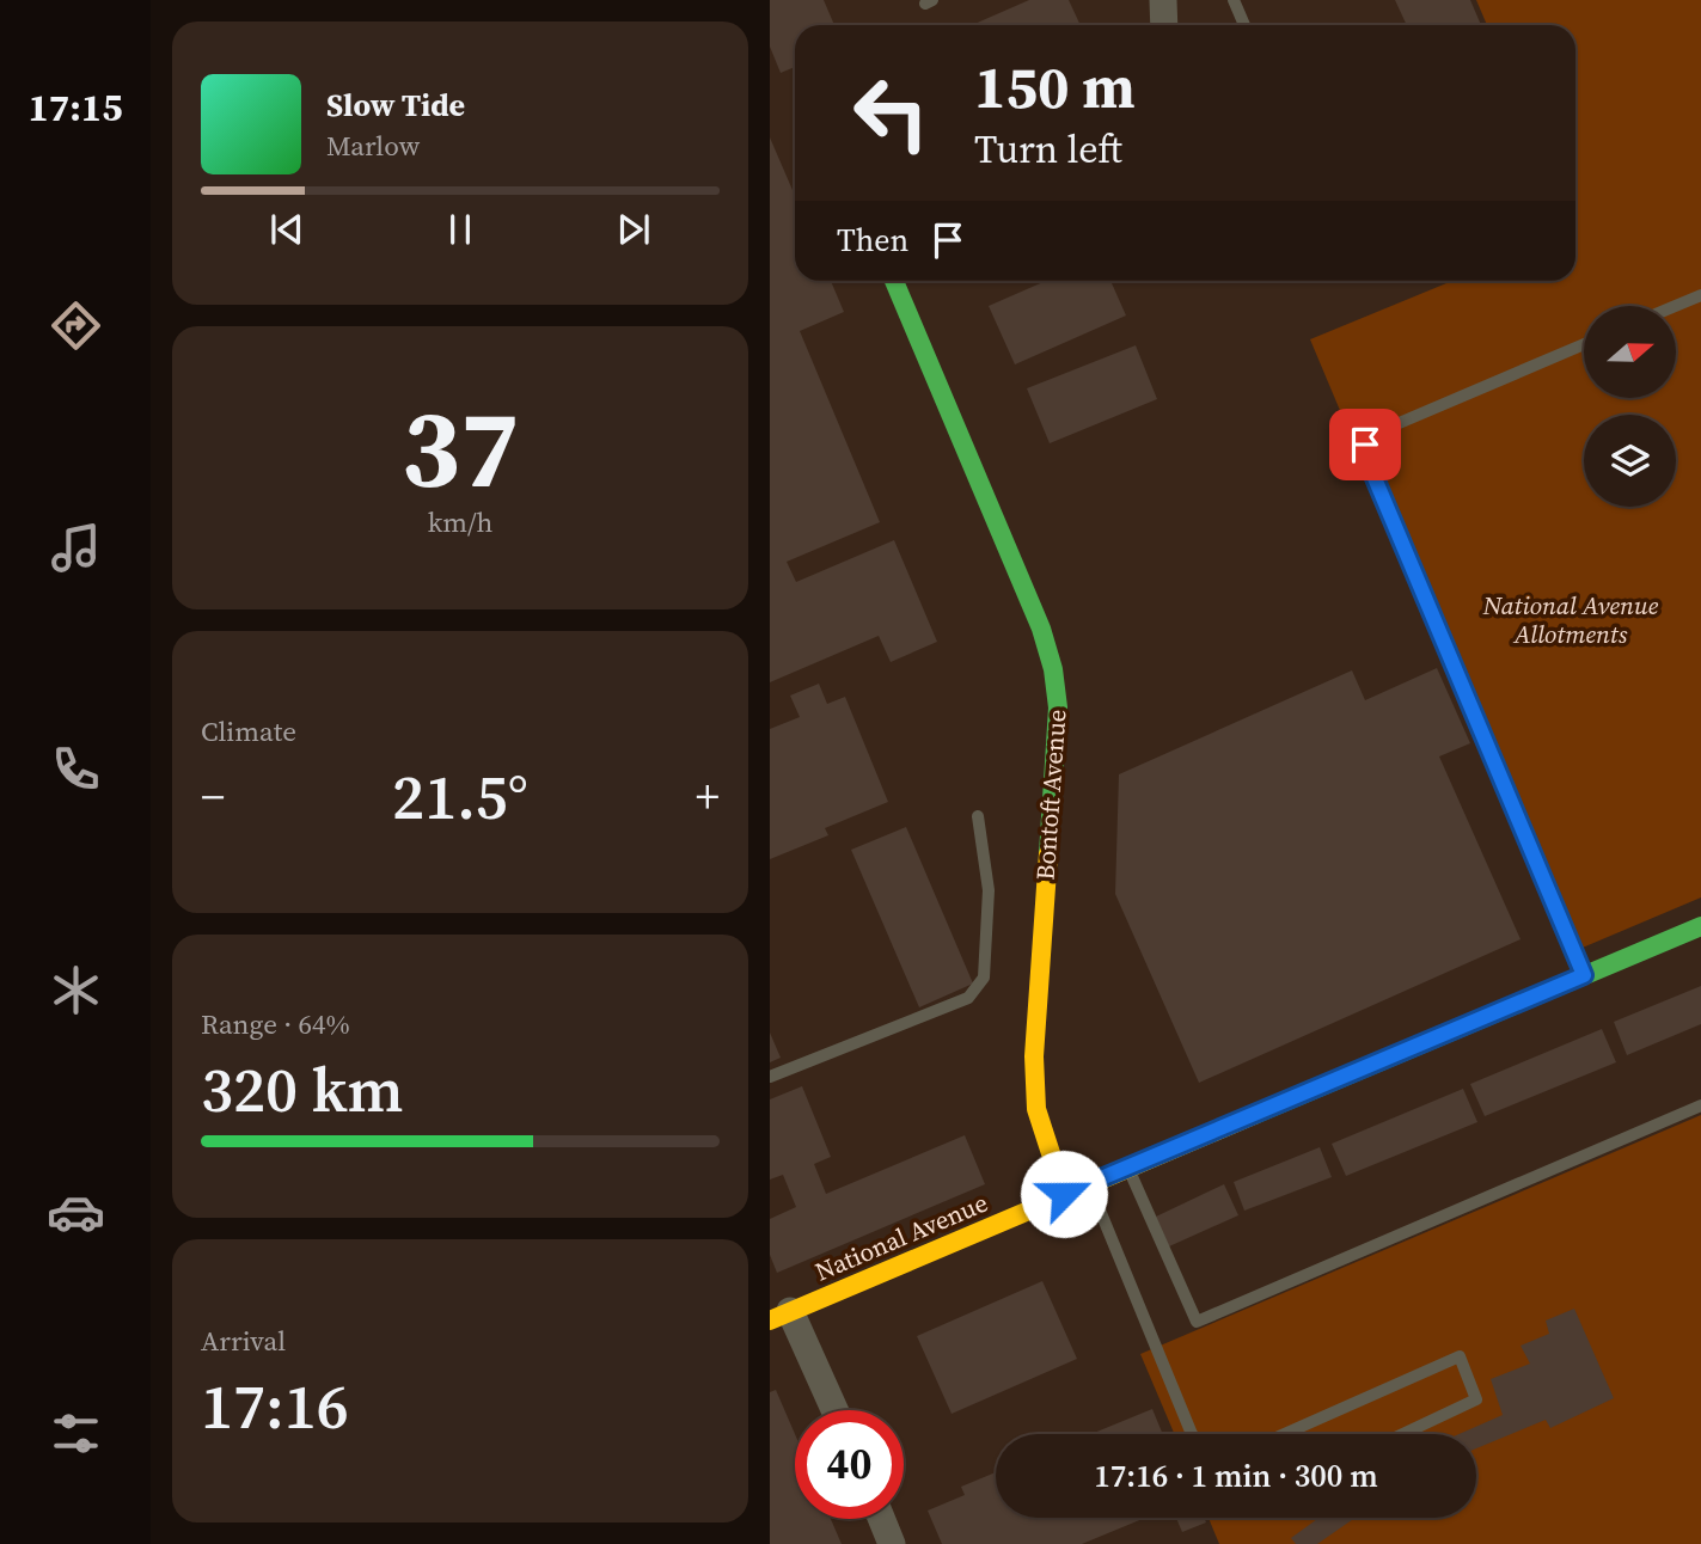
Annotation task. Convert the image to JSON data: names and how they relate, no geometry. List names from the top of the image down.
{
  "streets": {
    "street": ["Bontoft Avenue", "National Avenue"]
  },
  "crossings": [
    ["Bontoft Avenue", "National Avenue"]
  ],
  "parks": ["National Avenue Allotments"],
  "north": "right",
  "page": {
    "tabs": "17:15",
    "turn": ["150 m", "Turn left"],
    "song": ["Slow Tide", "Marlow"],
    "then": "Then",
    "tile": [
      ["37", "km/h"],
      "Climate",
      ["Range · 64%", "320 km"],
      ["Arrival", "17:16"]
    ],
    "heat": ["−", "21.5°", "+"],
    "limit": "40",
    "trip": "17:16 · 1 min · 300 m"
  }
}
